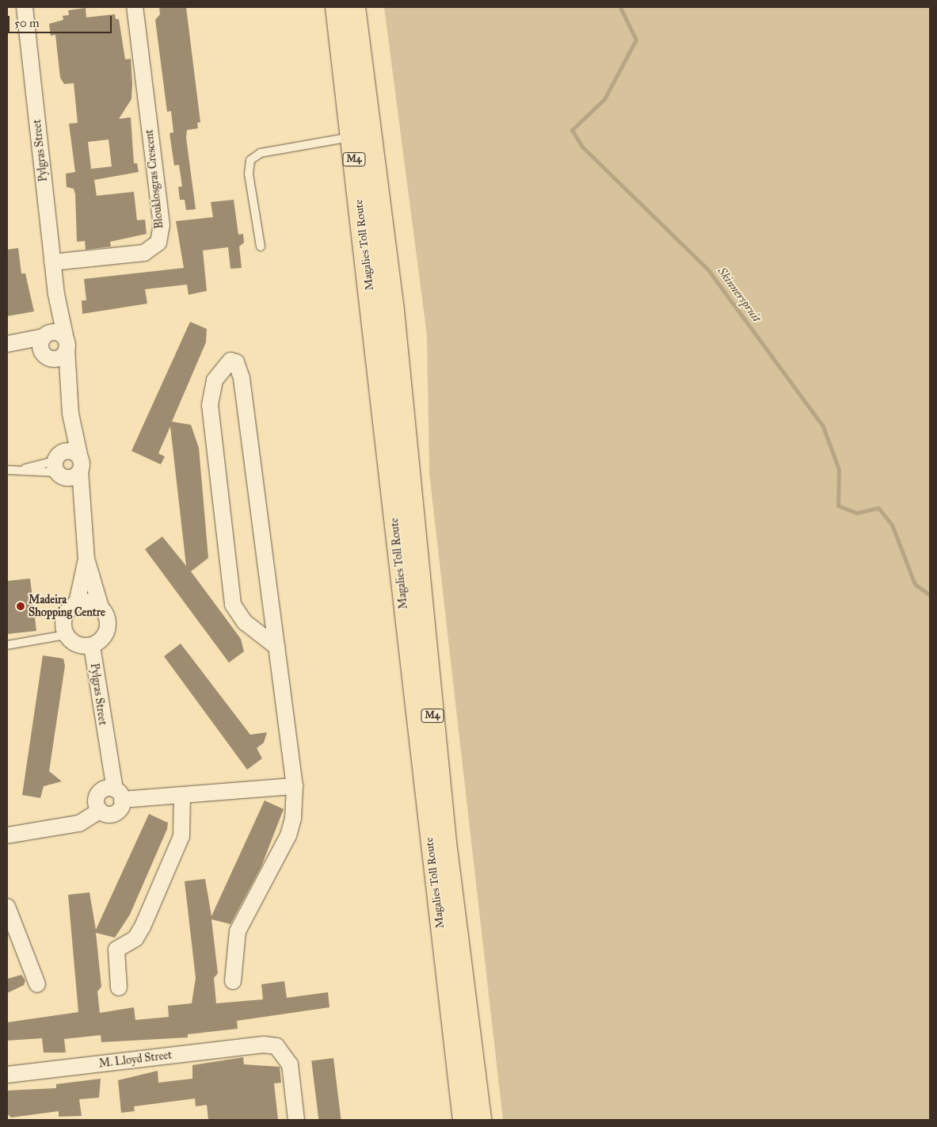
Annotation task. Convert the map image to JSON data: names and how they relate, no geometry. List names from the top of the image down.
{
  "streets": {
    "highway": ["M4", "Magalies Toll Route"],
    "street": ["Pylgras Street", "Blouklosgras Crescent", "M. Lloyd Street"]
  },
  "crossings": [
    ["Pylgras Street", "Blouklosgras Crescent"]
  ],
  "water": ["Skinnerspruit"],
  "places": ["Madeira Shopping Centre"],
  "scale_bar": "50 m"
}
